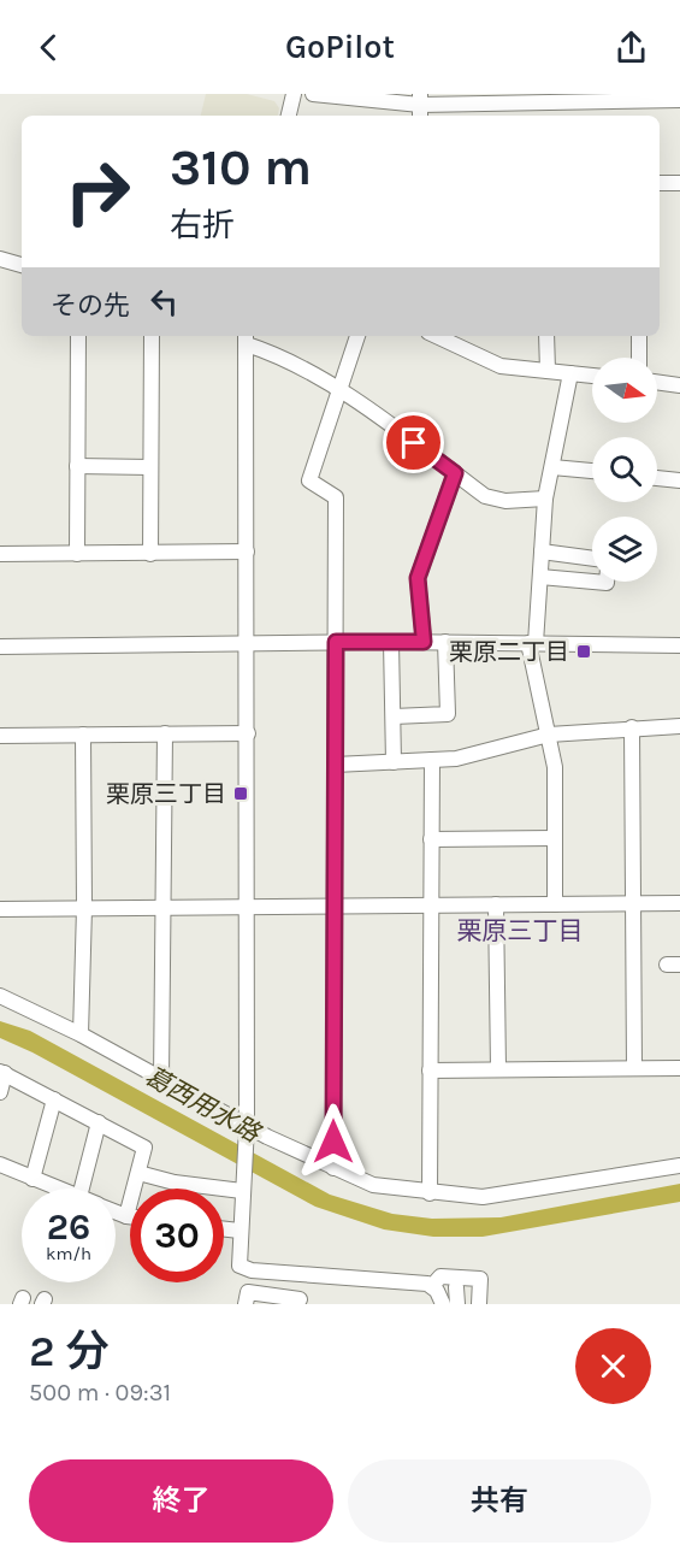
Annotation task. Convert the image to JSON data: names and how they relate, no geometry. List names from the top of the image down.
{
  "districts": ["栗原三丁目"],
  "water": ["葛西用水路"],
  "places": {
    "transit": ["栗原二丁目", "栗原三丁目"]
  },
  "north": "right",
  "page": {
    "header": "GoPilot",
    "turn": ["310 m", "右折"],
    "then": "その先",
    "speed": "26 km/h",
    "limit": "30",
    "heading": ["2 分", "500 m · 09:31"],
    "buttons": ["終了", "共有"]
  }
}
